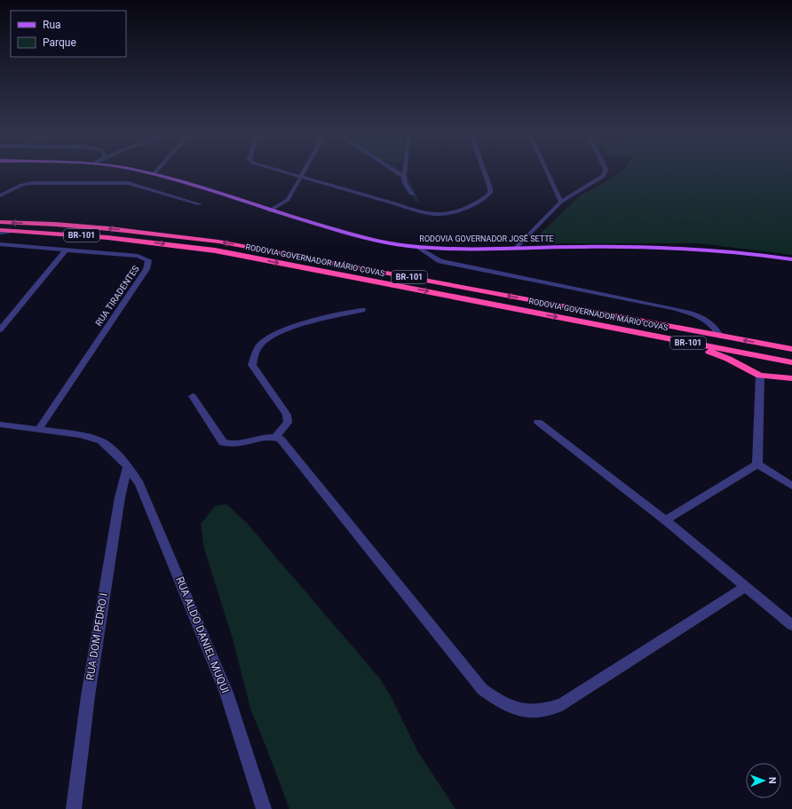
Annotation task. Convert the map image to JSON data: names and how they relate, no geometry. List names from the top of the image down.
{
  "streets": {
    "highway": ["BR-101", "RODOVIA GOVERNADOR MÁRIO COVAS"],
    "main road": ["RODOVIA GOVERNADOR JOSÉ SETTE"],
    "street": ["RUA TIRADENTES", "RUA ALDO DANIEL MUQUI", "RUA DOM PEDRO I"]
  },
  "crossings": [
    ["RUA TIRADENTES", "RUA ALDO DANIEL MUQUI"],
    ["RUA ALDO DANIEL MUQUI", "RUA DOM PEDRO I"]
  ],
  "legend": ["Rua", "Parque"],
  "north": "right"
}
